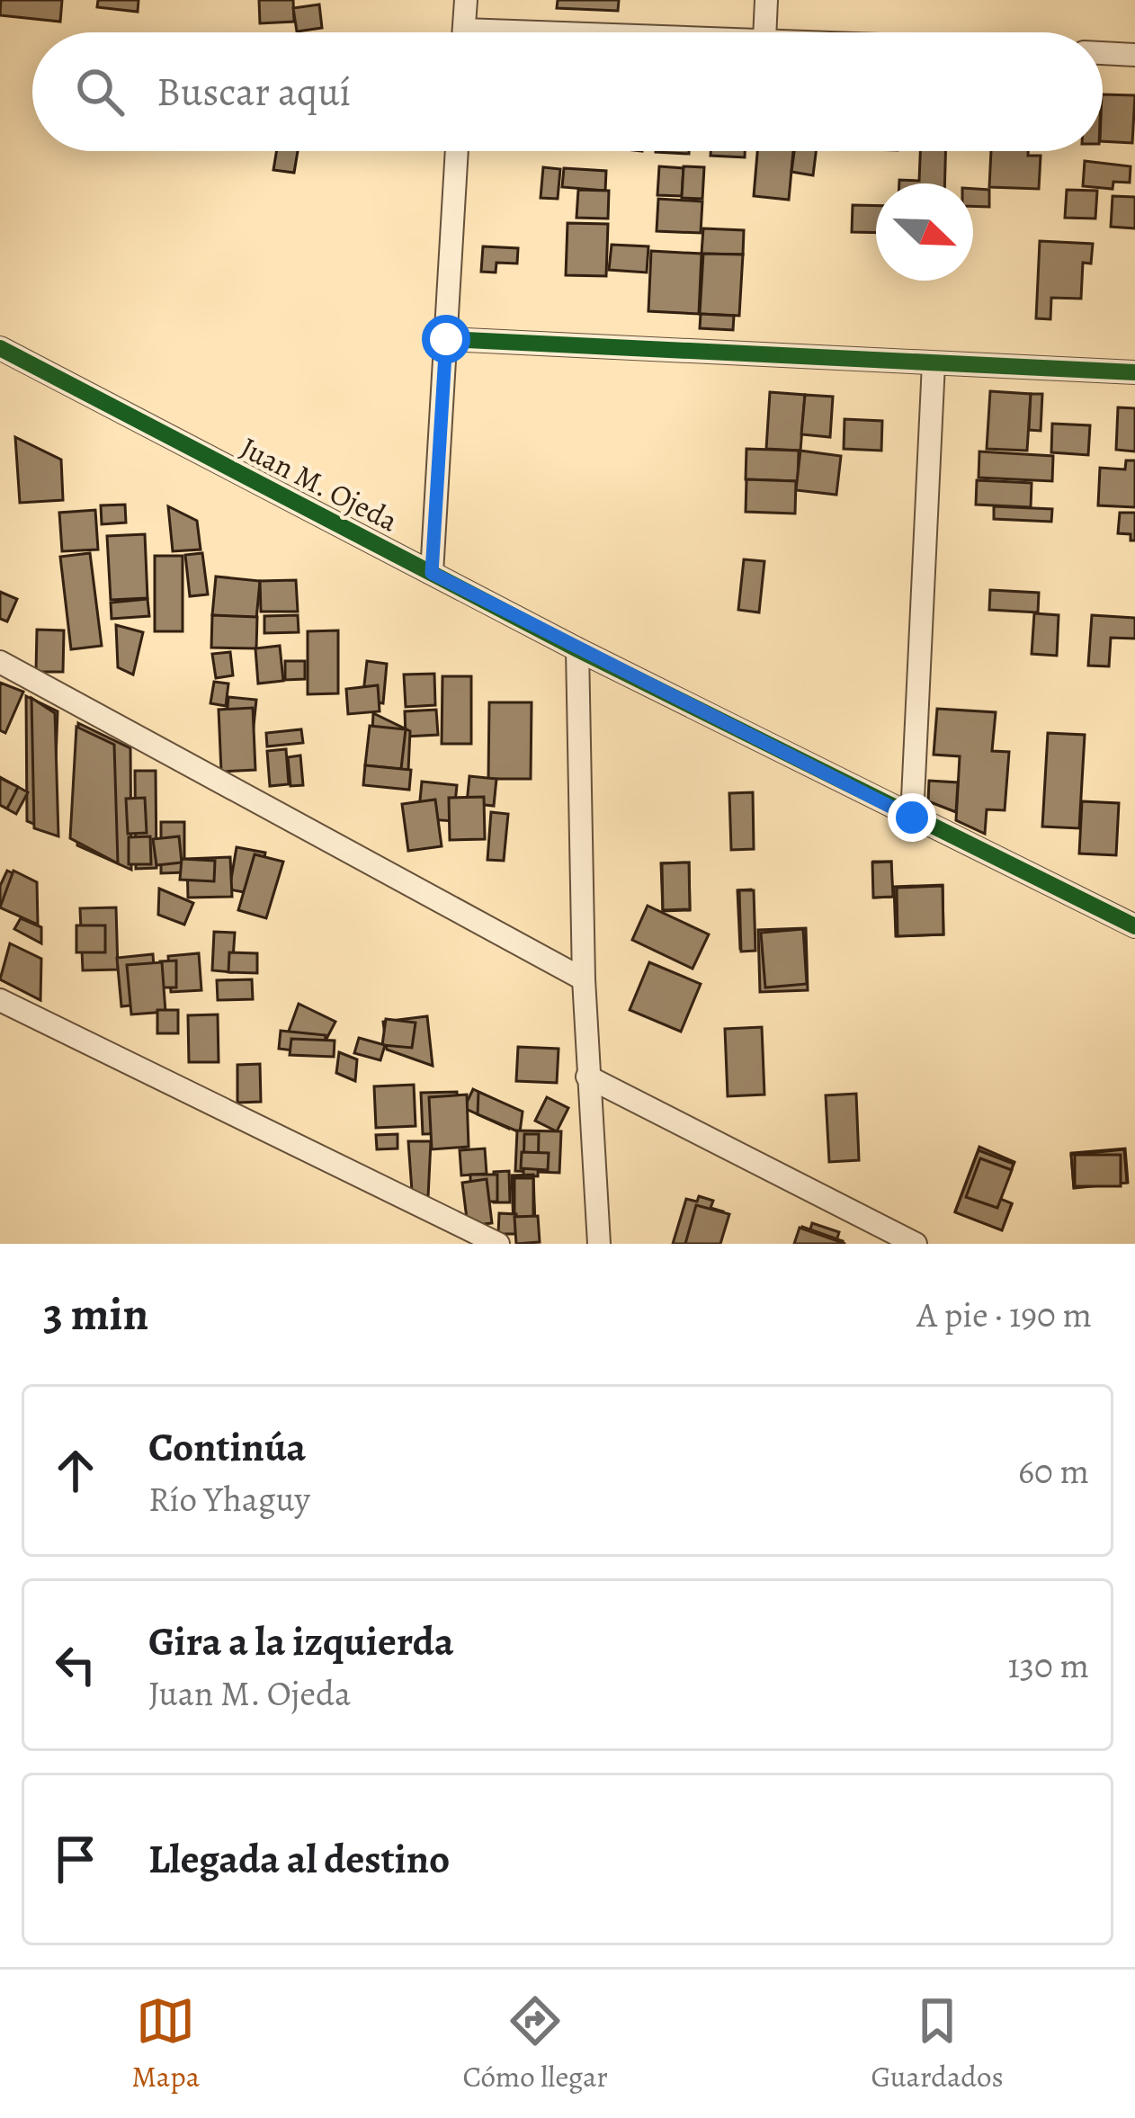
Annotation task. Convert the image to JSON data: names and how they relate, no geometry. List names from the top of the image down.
{
  "streets": {
    "street": ["Juan M. Ojeda"]
  },
  "north": "bottom right",
  "page": {
    "search": "Buscar aquí",
    "heading": ["3 min", "A pie · 190 m"],
    "list": [
      ["Continúa", "Río Yhaguy", "60 m"],
      ["Gira a la izquierda", "Juan M. Ojeda", "130 m"],
      "Llegada al destino"
    ],
    "nav": ["Mapa", "Cómo llegar", "Guardados"]
  }
}
